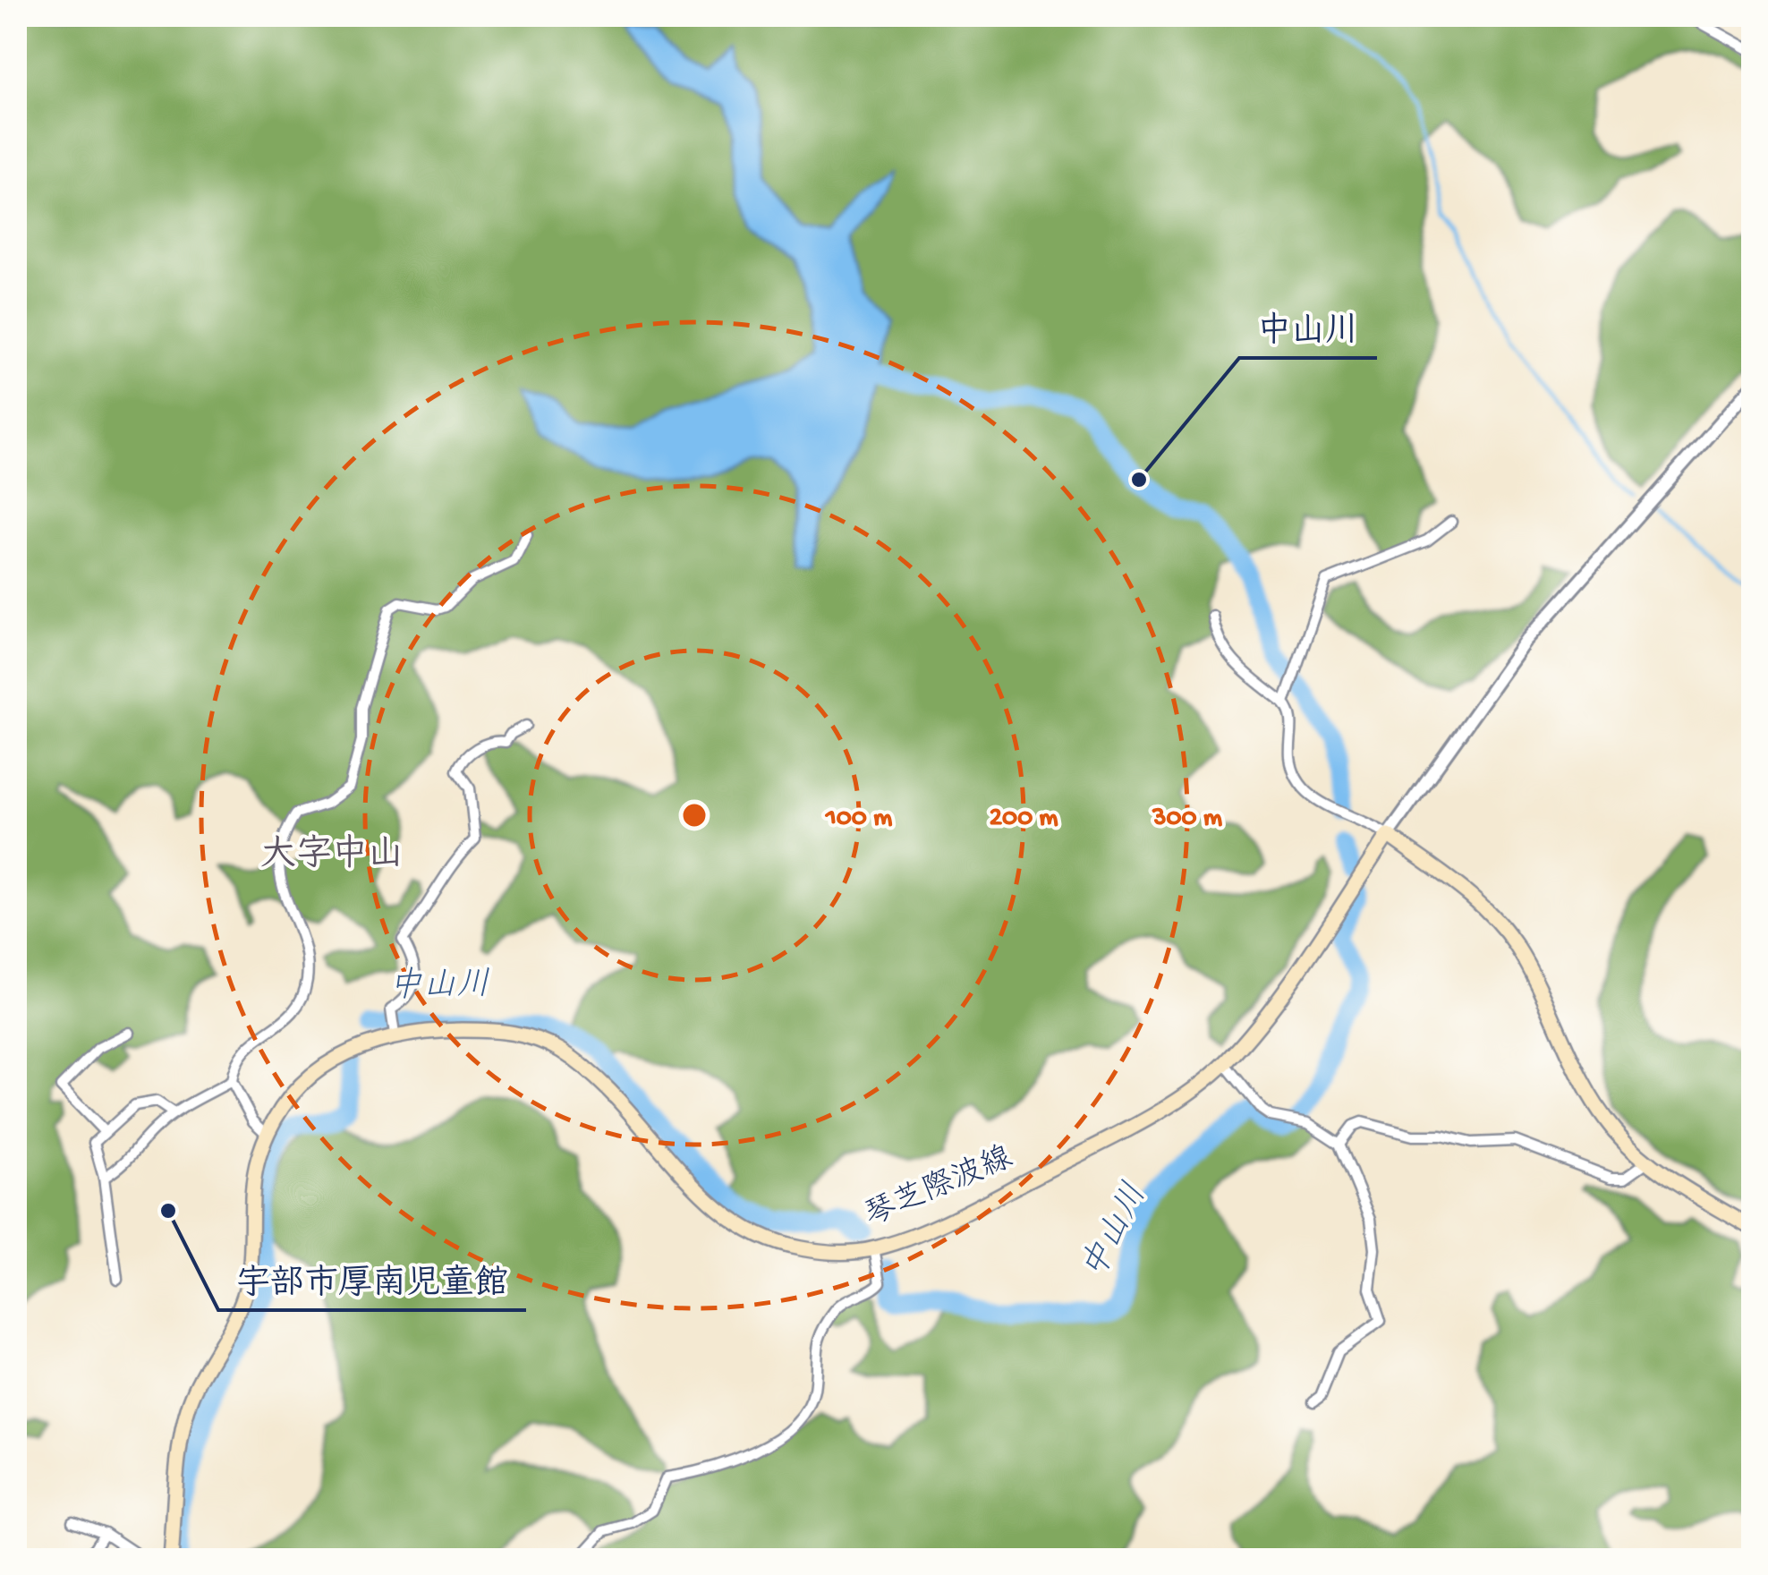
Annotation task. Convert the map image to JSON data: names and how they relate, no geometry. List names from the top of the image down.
{
  "streets": {
    "main road": ["琴芝際波線"]
  },
  "districts": ["大字中山"],
  "water": ["中山川"],
  "places": ["中山川", "宇部市厚南児童館"],
  "rings": ["100 m", "200 m", "300 m"]
}
